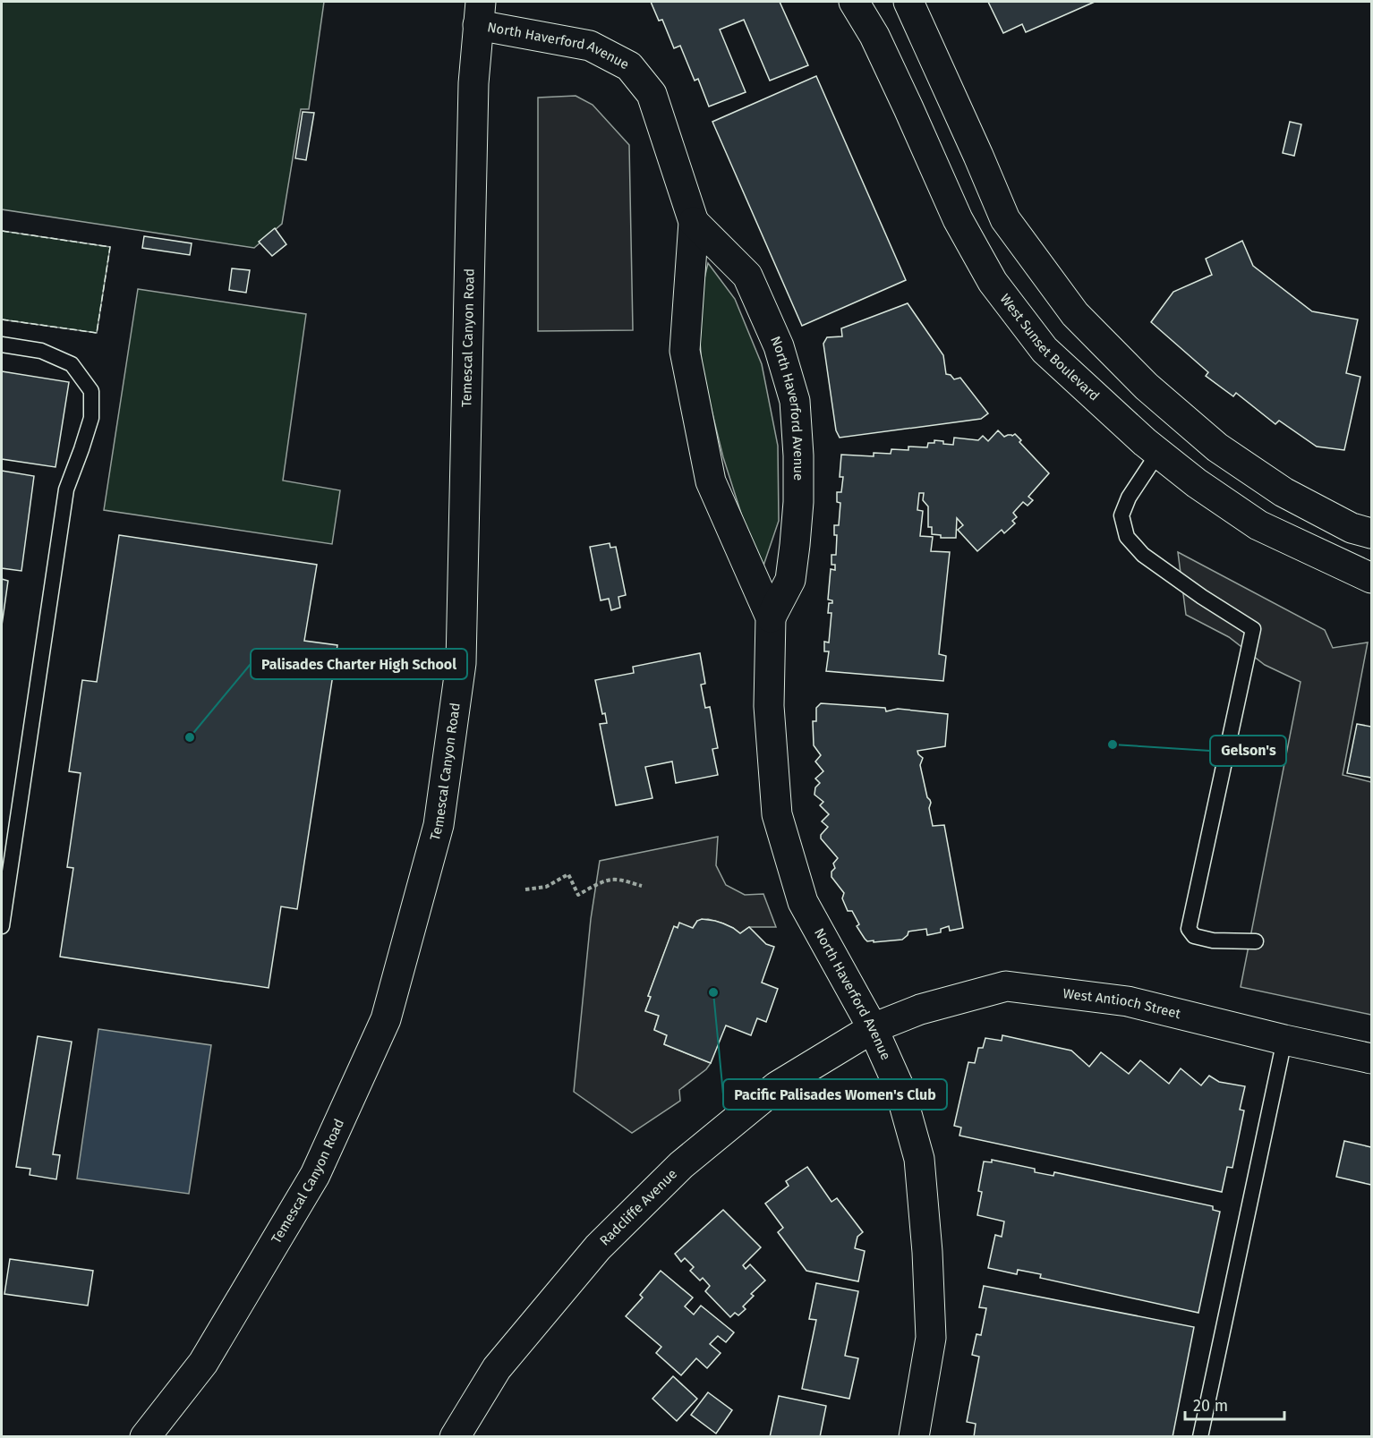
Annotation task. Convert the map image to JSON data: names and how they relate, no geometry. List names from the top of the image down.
{
  "streets": {
    "street": [
      "North Haverford Avenue",
      "Temescal Canyon Road",
      "West Sunset Boulevard",
      "West Antioch Street",
      "Radcliffe Avenue"
    ]
  },
  "crossings": [
    ["North Haverford Avenue", "Temescal Canyon Road"],
    ["North Haverford Avenue", "West Antioch Street"],
    ["North Haverford Avenue", "Radcliffe Avenue"],
    ["West Antioch Street", "Radcliffe Avenue"]
  ],
  "places": ["Palisades Charter High School", "Gelson's", "Pacific Palisades Women's Club"],
  "scale_bar": "20 m"
}
